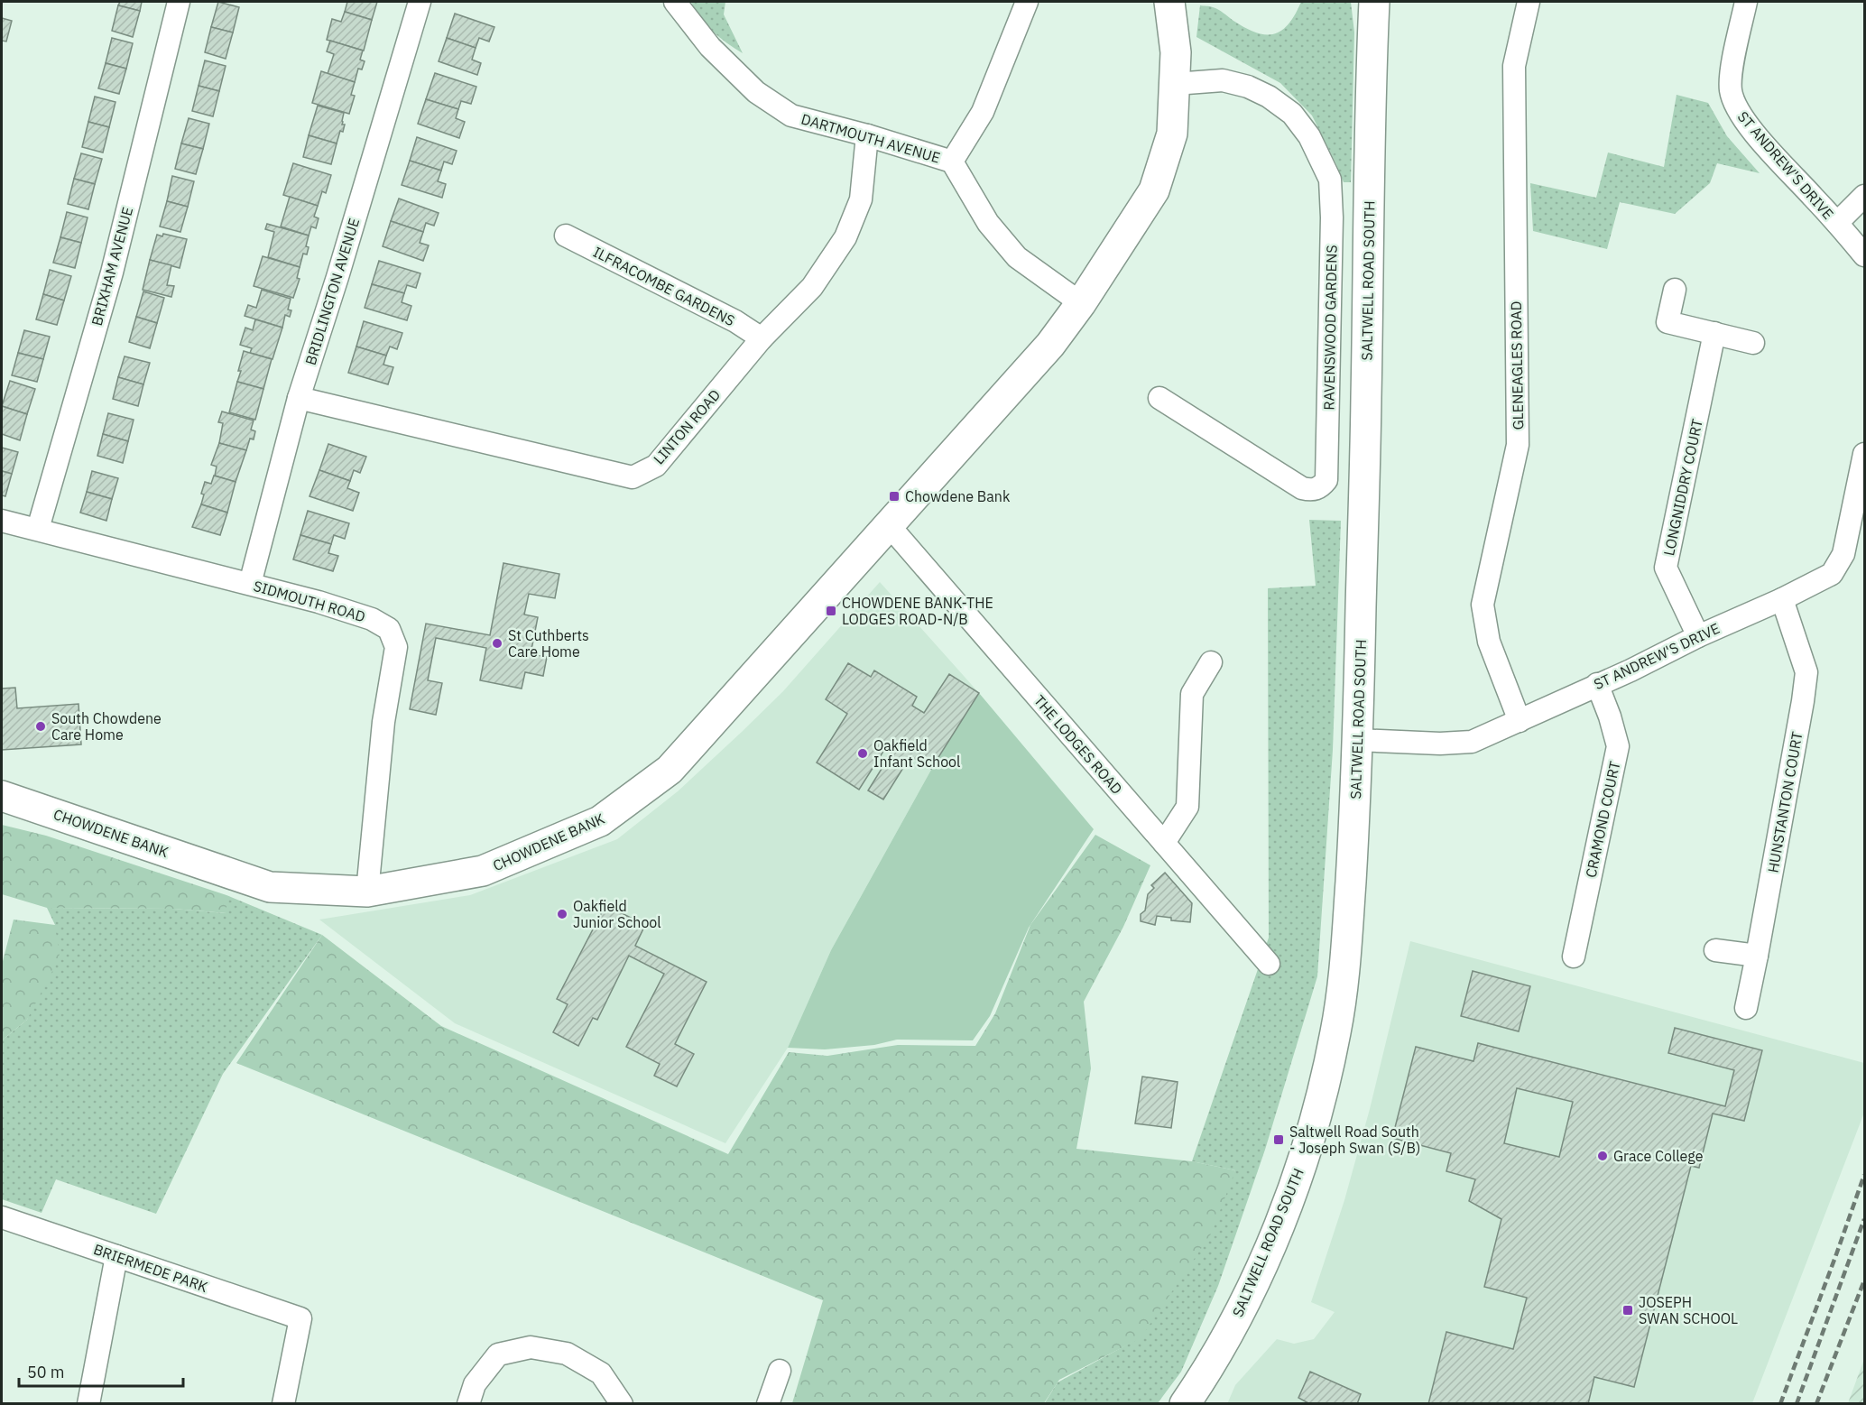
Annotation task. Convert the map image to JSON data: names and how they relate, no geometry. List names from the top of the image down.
{
  "streets": {
    "street": [
      "DARTMOUTH AVENUE",
      "ST ANDREW'S DRIVE",
      "BRIXHAM AVENUE",
      "SALTWELL ROAD SOUTH",
      "ILFRACOMBE GARDENS",
      "BRIDLINGTON AVENUE",
      "RAVENSWOOD GARDENS",
      "GLENEAGLES ROAD",
      "LINTON ROAD",
      "LONGNIDDRY COURT",
      "SIDMOUTH ROAD",
      "THE LODGES ROAD",
      "HUNSTANTON COURT",
      "CRAMOND COURT",
      "CHOWDENE BANK",
      "BRIERMEDE PARK"
    ]
  },
  "crossings": [
    ["DARTMOUTH AVENUE", "LINTON ROAD"],
    ["DARTMOUTH AVENUE", "CHOWDENE BANK"],
    ["ST ANDREW'S DRIVE", "SALTWELL ROAD SOUTH"],
    ["ST ANDREW'S DRIVE", "GLENEAGLES ROAD"],
    ["ST ANDREW'S DRIVE", "LONGNIDDRY COURT"],
    ["ST ANDREW'S DRIVE", "HUNSTANTON COURT"],
    ["ST ANDREW'S DRIVE", "CRAMOND COURT"],
    ["BRIXHAM AVENUE", "SIDMOUTH ROAD"],
    ["ILFRACOMBE GARDENS", "LINTON ROAD"],
    ["BRIDLINGTON AVENUE", "LINTON ROAD"],
    ["BRIDLINGTON AVENUE", "SIDMOUTH ROAD"],
    ["RAVENSWOOD GARDENS", "CHOWDENE BANK"],
    ["SIDMOUTH ROAD", "CHOWDENE BANK"],
    ["THE LODGES ROAD", "CHOWDENE BANK"]
  ],
  "places": {
    "transit": [
      "Chowdene Bank",
      "CHOWDENE BANK-THE LODGES ROAD-N/B",
      "Saltwell Road South - Joseph Swan (S/B)",
      "JOSEPH SWAN SCHOOL"
    ],
    "other": [
      "St Cuthberts Care Home",
      "South Chowdene Care Home",
      "Oakfield Infant School",
      "Oakfield Junior School",
      "Grace College"
    ]
  },
  "scale_bar": "50 m"
}
